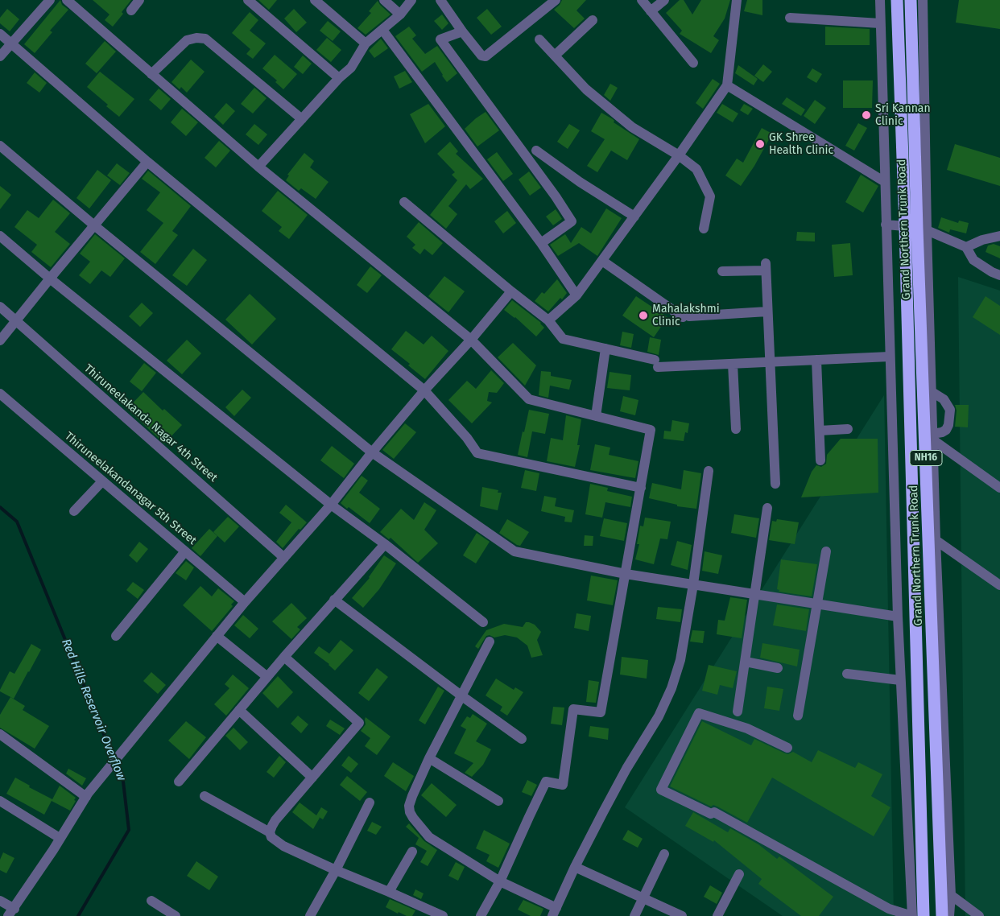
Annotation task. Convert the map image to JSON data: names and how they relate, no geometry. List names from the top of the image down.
{
  "streets": {
    "highway": ["Grand Northern Trunk Road", "NH16"],
    "street": ["Thiruneelakanda Nagar 4th Street", "Thiruneelakandanagar 5th Street"]
  },
  "water": ["Red Hills Reservoir Overflow"],
  "places": ["Sri Kannan Clinic", "GK Shree Health Clinic", "Mahalakshmi Clinic"]
}
